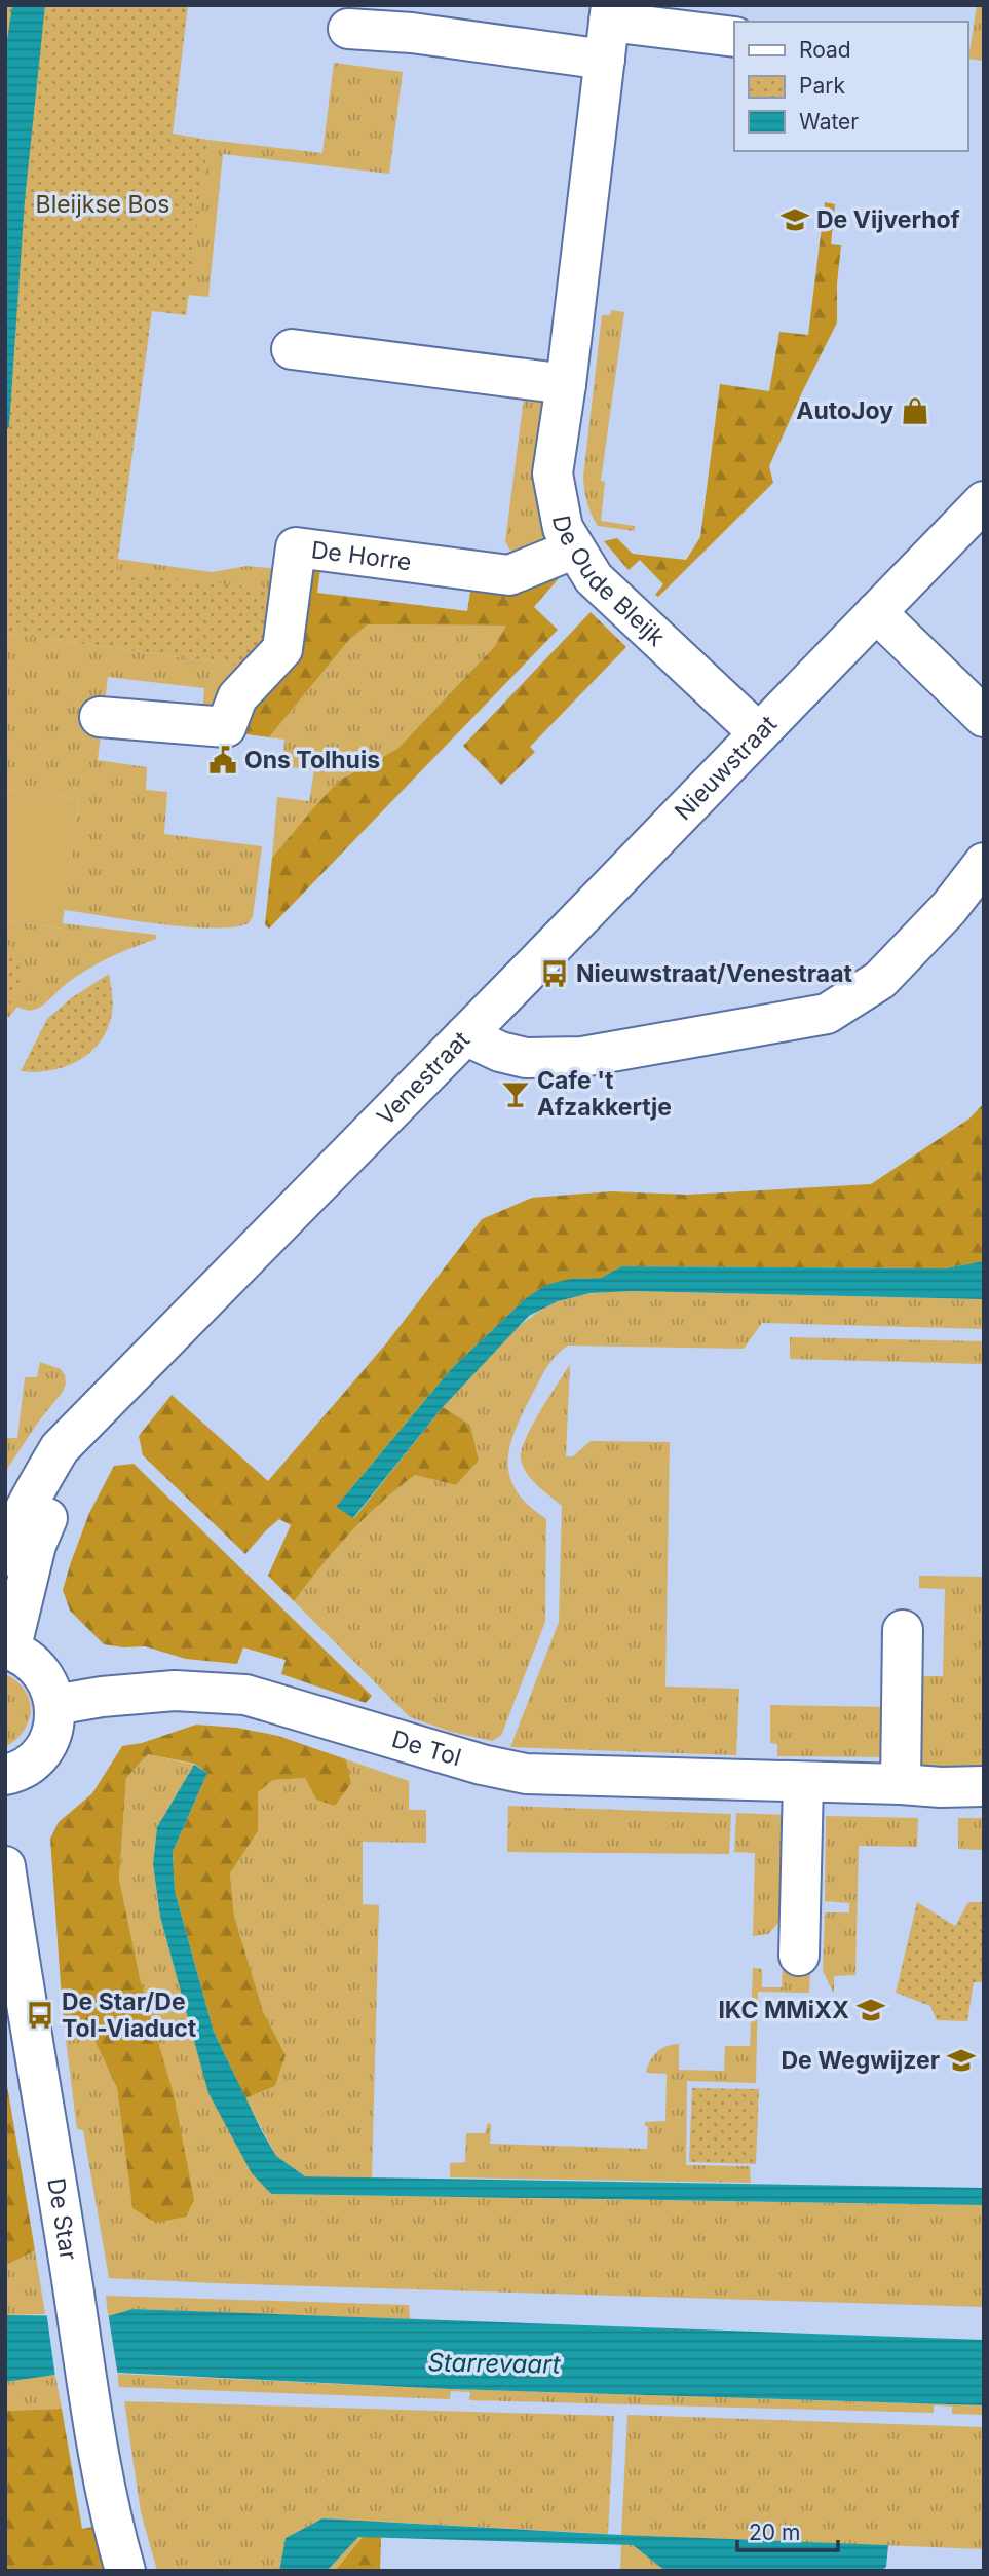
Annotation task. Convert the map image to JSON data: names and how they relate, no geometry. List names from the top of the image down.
{
  "streets": {
    "street": [
      "De Horre",
      "De Oude Bleijk",
      "Nieuwstraat",
      "Venestraat",
      "De Tol",
      "De Star"
    ]
  },
  "crossings": [
    ["De Horre", "De Oude Bleijk"],
    ["De Oude Bleijk", "Nieuwstraat"],
    ["Nieuwstraat", "Venestraat"]
  ],
  "water": ["Starrevaart"],
  "parks": ["Bleijkse Bos"],
  "places": {
    "school or university": ["De Vijverhof", "IKC MMiXX", "De Wegwijzer"],
    "shop": ["AutoJoy"],
    "public building": ["Ons Tolhuis"],
    "bus stop": ["Nieuwstraat/Venestraat", "De Star/De Tol-Viaduct"],
    "bar": ["Cafe 't Afzakkertje"]
  },
  "legend": ["Road", "Park", "Water"],
  "scale_bar": "20 m"
}
